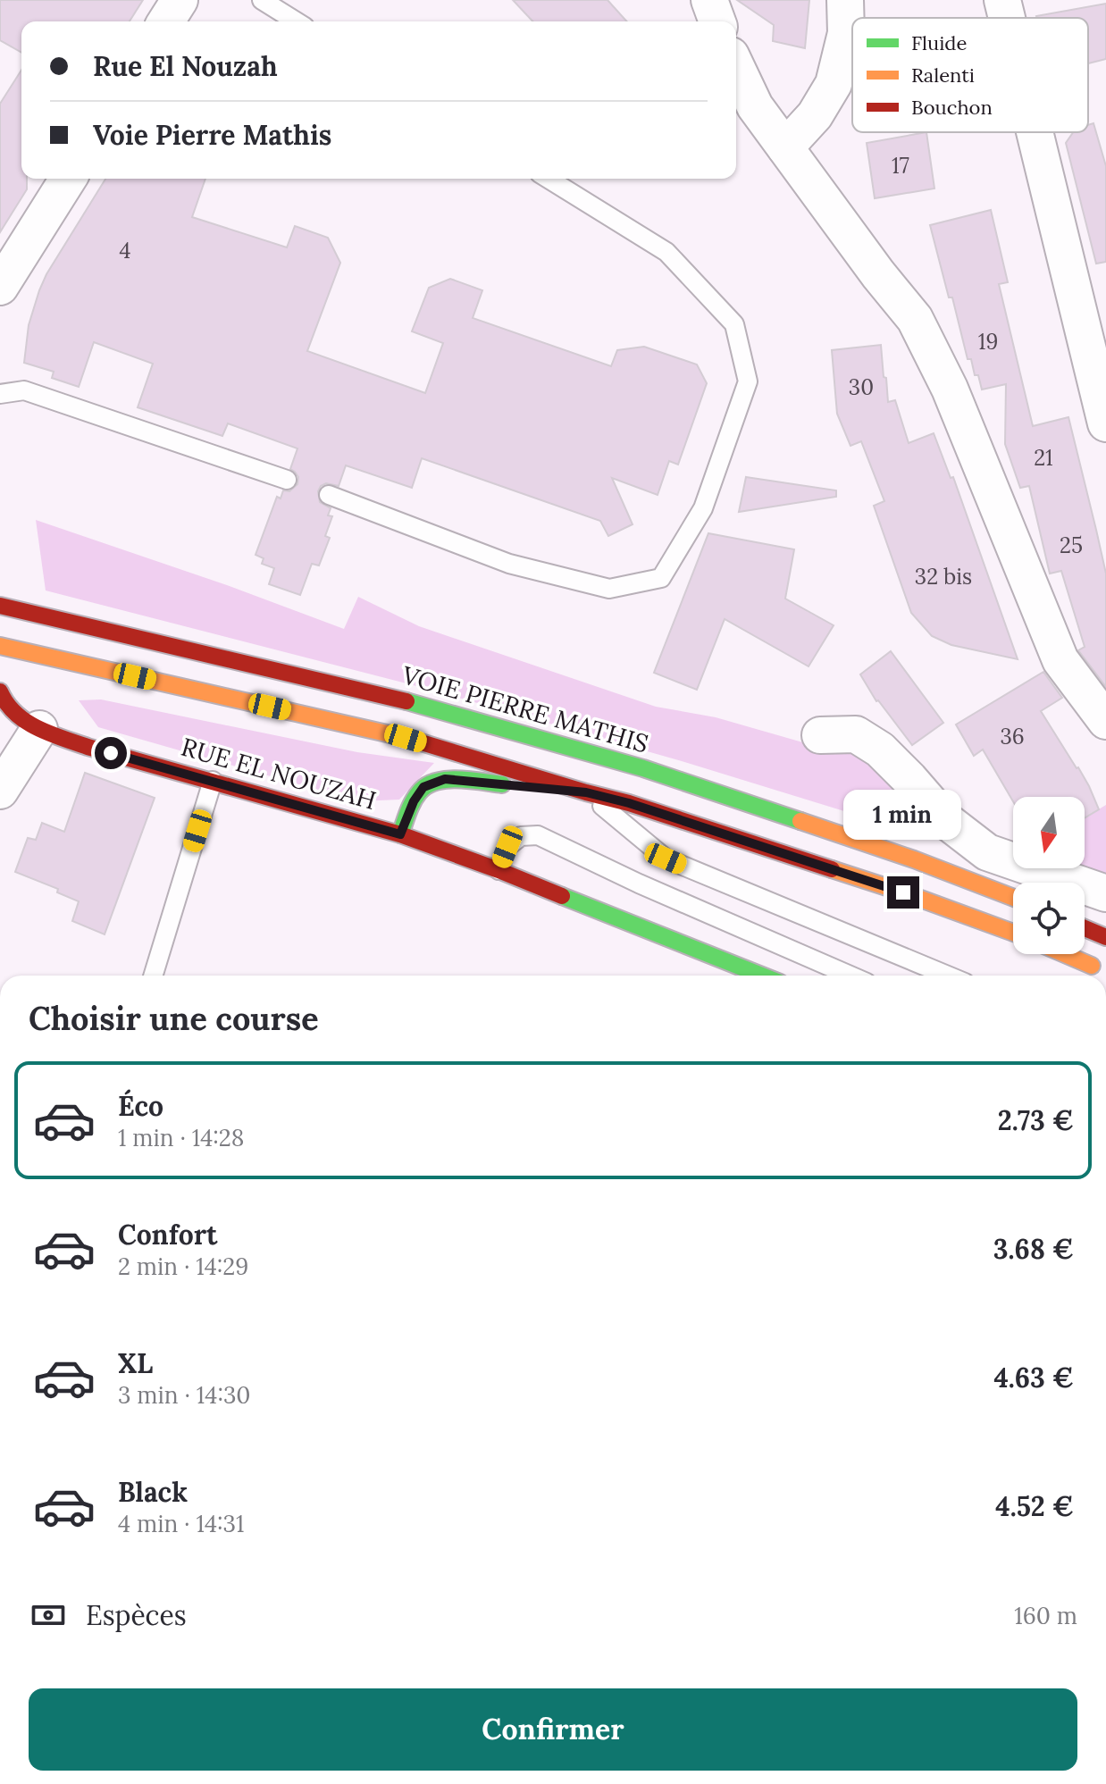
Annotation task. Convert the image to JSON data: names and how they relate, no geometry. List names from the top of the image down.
{
  "streets": {
    "main road": ["VOIE PIERRE MATHIS", "RUE EL NOUZAH"]
  },
  "house_numbers": [
    "17",
    "4",
    "19",
    "30",
    "21",
    "25",
    "32 bis",
    "36"
  ],
  "legend": ["Fluide", "Ralenti", "Bouchon"],
  "north": "bottom",
  "page": {
    "banner": ["Rue El Nouzah", "Voie Pierre Mathis"],
    "bubble": "1 min",
    "heading": "Choisir une course",
    "list": [
      {
        "name": "Éco",
        "note": "1 min · 14:28",
        "value": "2.73 €"
      },
      {
        "name": "Confort",
        "note": "2 min · 14:29",
        "value": "3.68 €"
      },
      {
        "name": "XL",
        "note": "3 min · 14:30",
        "value": "4.63 €"
      },
      {
        "name": "Black",
        "note": "4 min · 14:31",
        "value": "4.52 €"
      }
    ],
    "pay": ["Espèces", "160 m"],
    "buttons": "Confirmer"
  }
}
